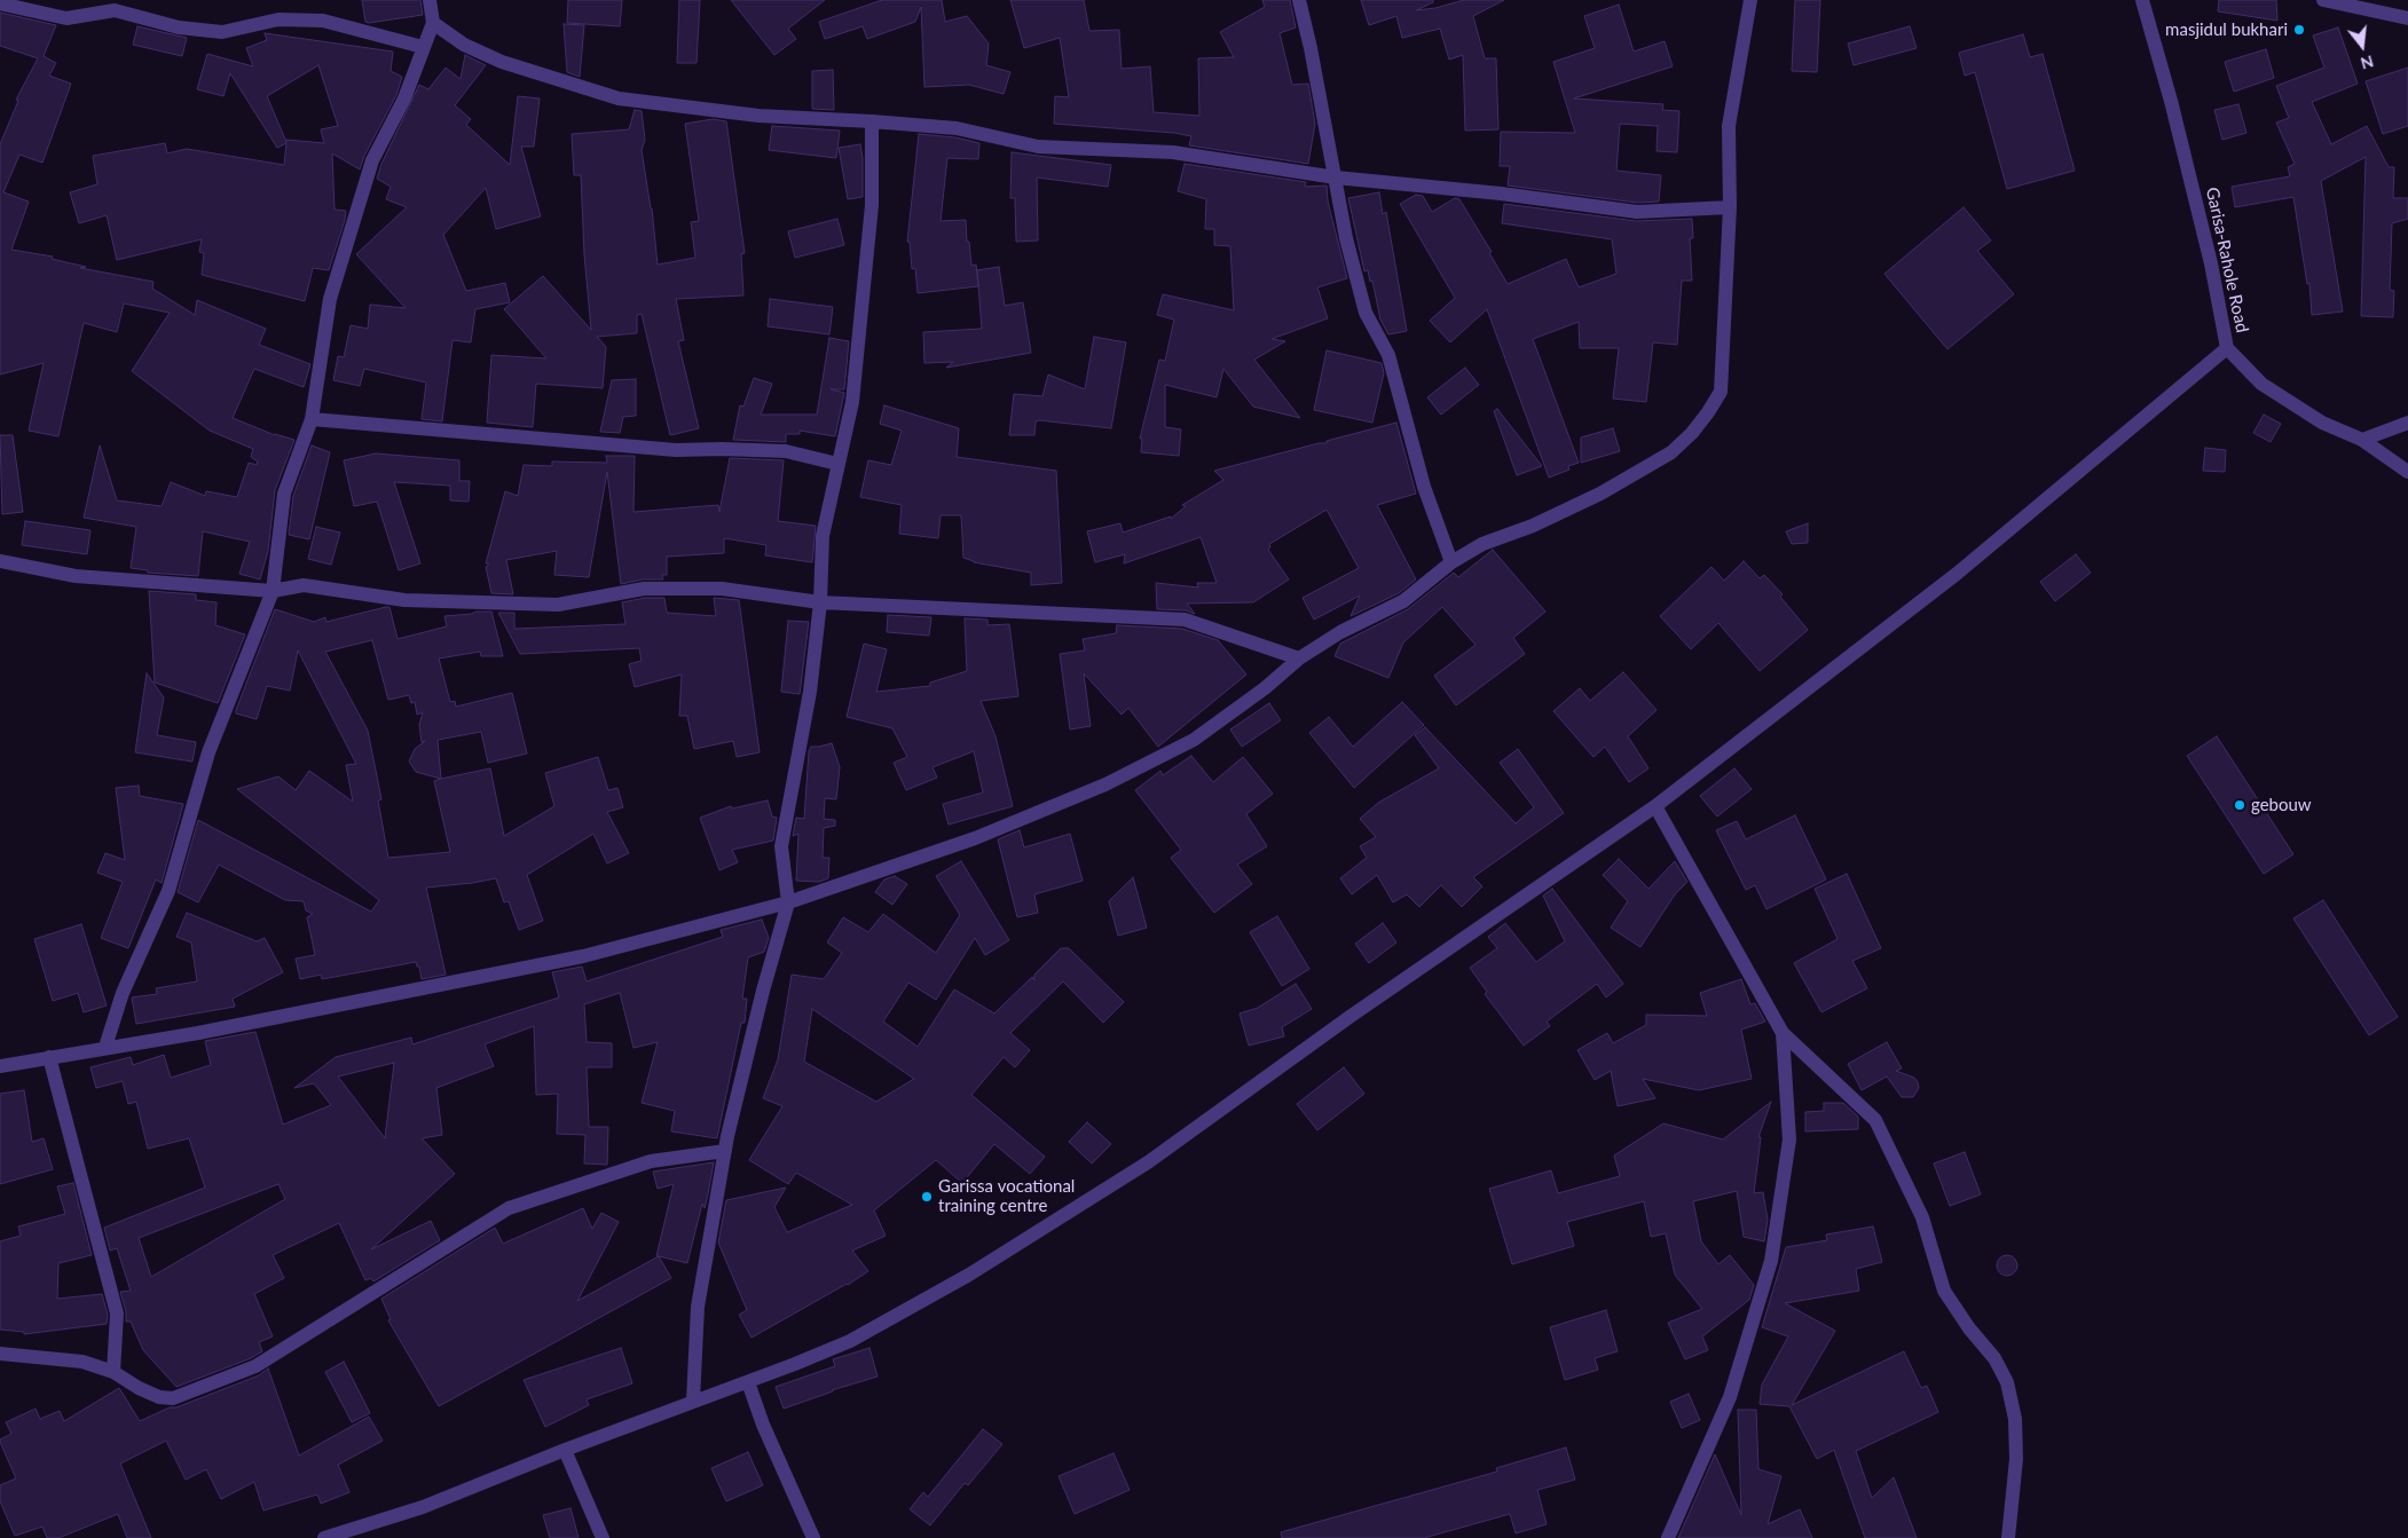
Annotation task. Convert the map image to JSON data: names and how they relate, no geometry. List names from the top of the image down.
{
  "streets": {
    "street": ["Garisa-Rahole Road"]
  },
  "places": ["masjidul bukhari", "gebouw", "Garissa vocational training centre"],
  "north": "bottom"
}
